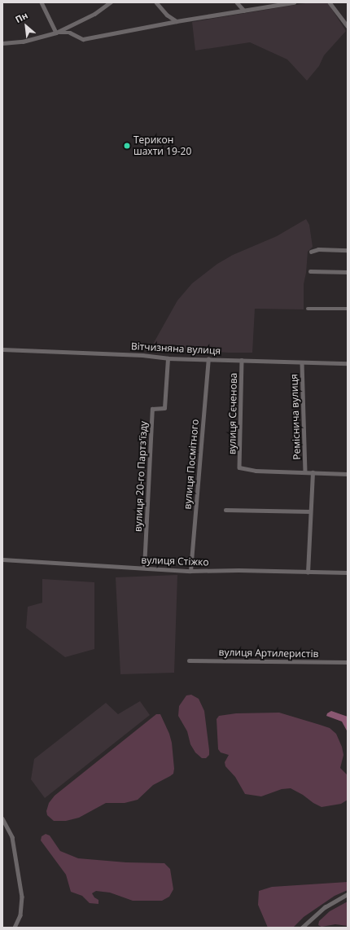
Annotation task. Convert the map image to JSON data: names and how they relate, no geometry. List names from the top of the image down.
{
  "streets": {
    "street": [
      "Вітчизняна вулиця",
      "вулиця Сєченова",
      "Реміснича вулиця",
      "вулиця Посмітного",
      "вулиця 20-го Партз'їзду",
      "вулиця Стіжко",
      "вулиця Артилеристів"
    ]
  },
  "crossings": [
    ["Вітчизняна вулиця", "вулиця Сєченова"],
    ["Вітчизняна вулиця", "Реміснича вулиця"],
    ["Вітчизняна вулиця", "вулиця Посмітного"],
    ["Вітчизняна вулиця", "вулиця 20-го Партз'їзду"],
    ["вулиця Сєченова", "Реміснича вулиця"],
    ["вулиця Посмітного", "вулиця Стіжко"],
    ["вулиця 20-го Партз'їзду", "вулиця Стіжко"]
  ],
  "places": ["Терикон шахти 19-20"],
  "north": "top left"
}
